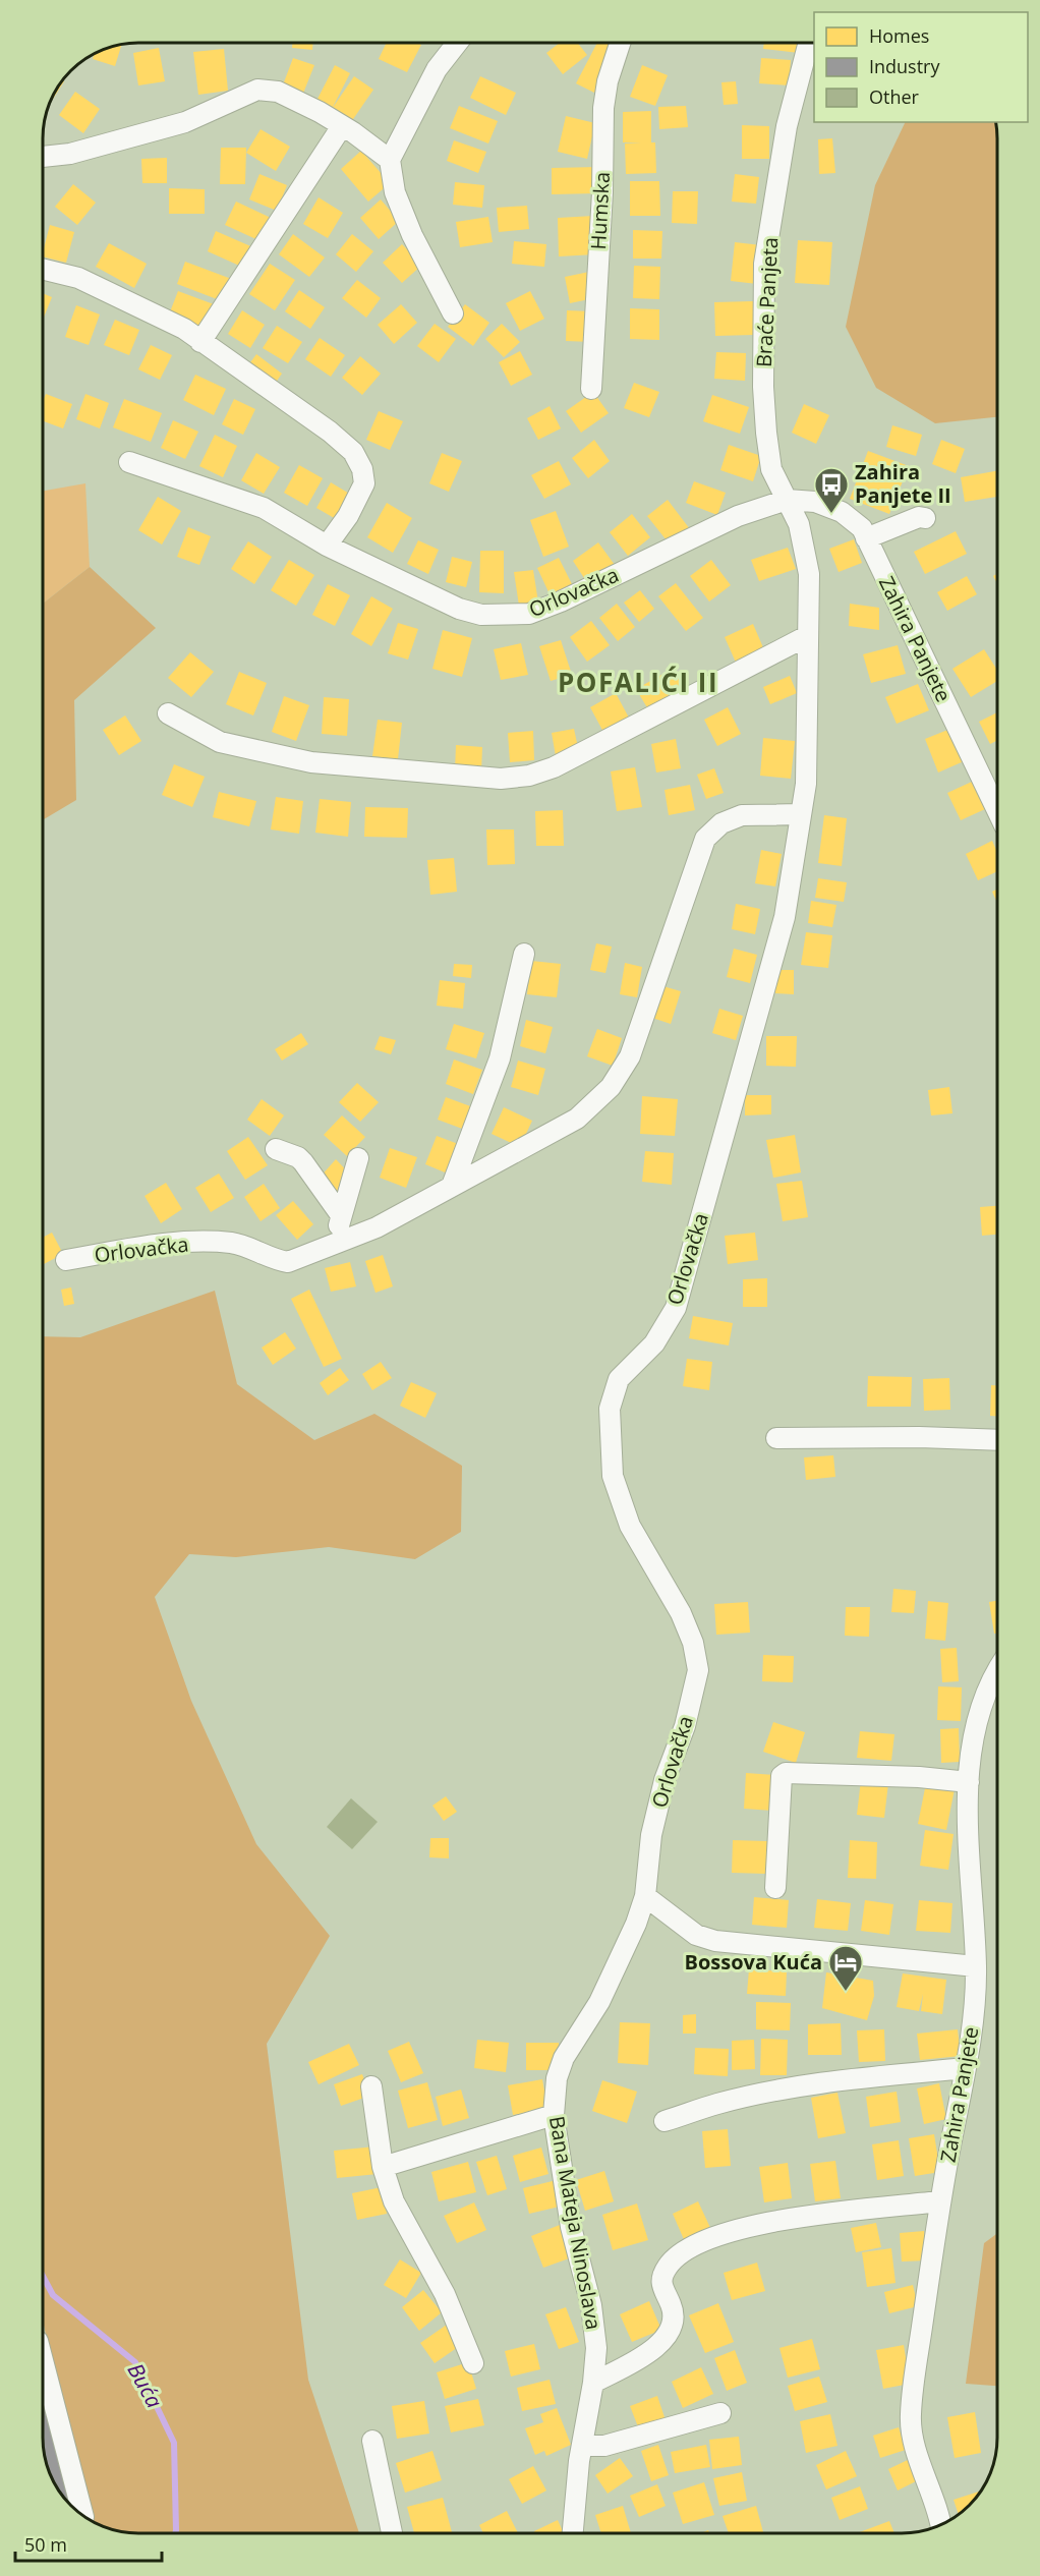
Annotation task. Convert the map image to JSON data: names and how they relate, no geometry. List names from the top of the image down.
{
  "streets": {
    "street": [
      "Humska",
      "Braće Panjeta",
      "Orlovačka",
      "Zahira Panjete",
      "Bana Mateja Ninoslava"
    ]
  },
  "crossings": [
    ["Braće Panjeta", "Orlovačka"],
    ["Braće Panjeta", "Zahira Panjete"],
    ["Orlovačka", "Zahira Panjete"],
    ["Orlovačka", "Bana Mateja Ninoslava"]
  ],
  "districts": ["POFALIĆI II"],
  "water": ["Buća"],
  "places": {
    "bus stop": ["Zahira Panjete II"],
    "hotel": ["Bossova Kuća"]
  },
  "legend": ["Homes", "Industry", "Other"],
  "scale_bar": "50 m"
}
